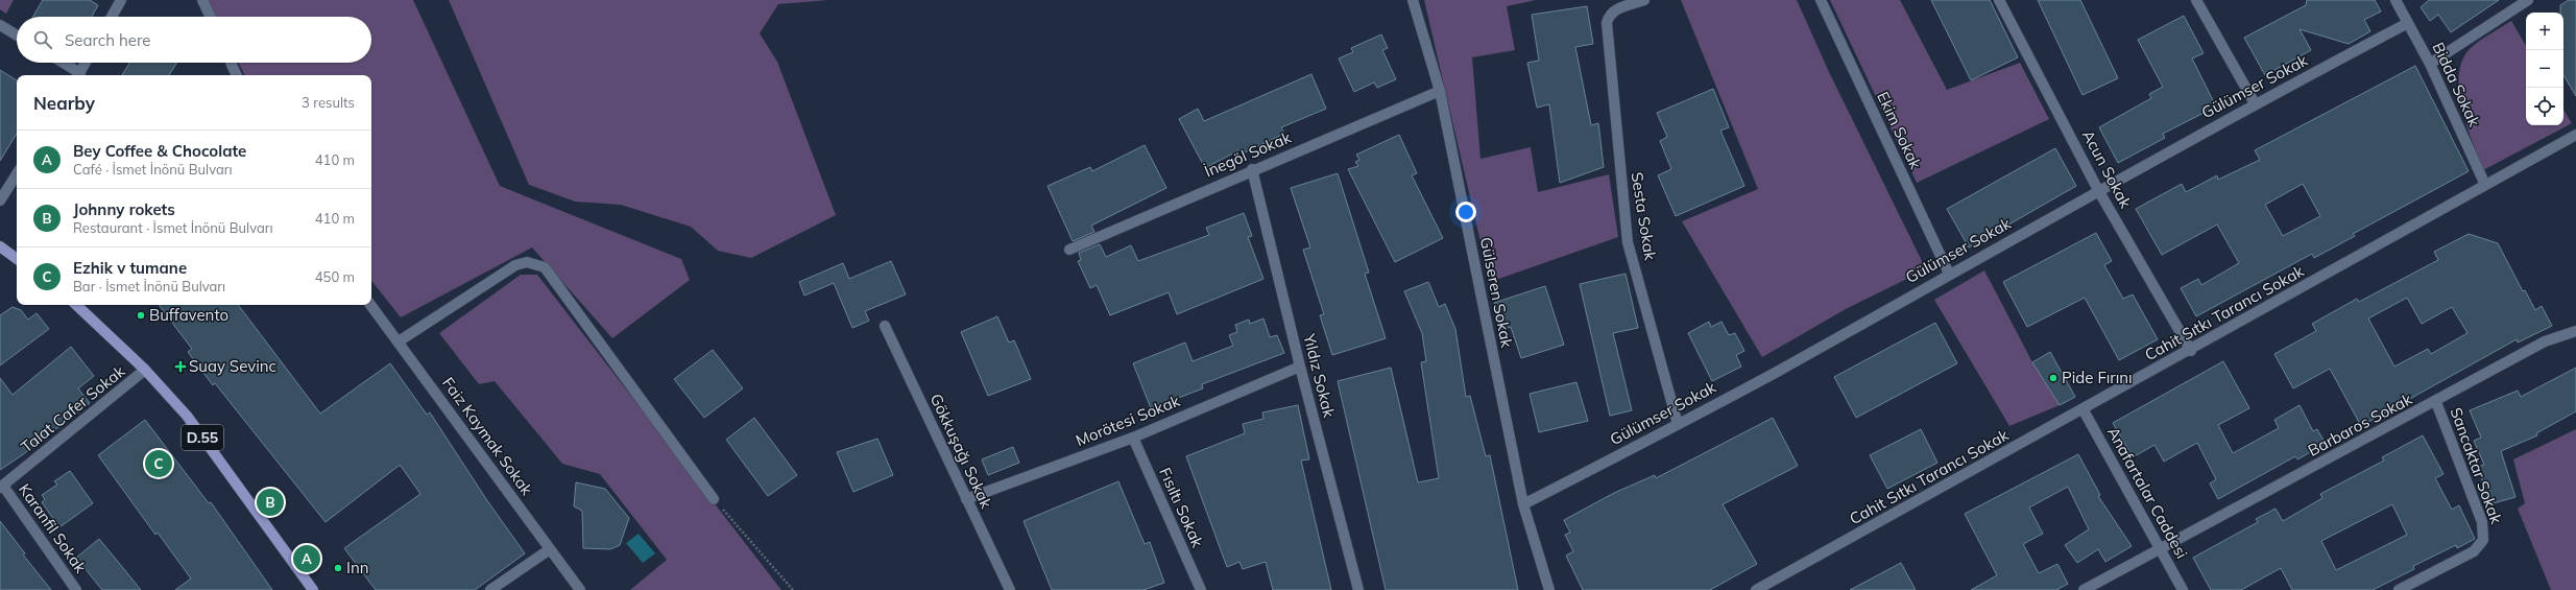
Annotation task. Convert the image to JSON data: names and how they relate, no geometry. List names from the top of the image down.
{
  "streets": {
    "main road": ["D.55"],
    "street": [
      "Bidda Sokak",
      "Gülümser Sokak",
      "Ekim Sokak",
      "İnegöl Sokak",
      "Acun Sokak",
      "Sesta Sokak",
      "Gülseren Sokak",
      "Cahit Sıtkı Tarancı Sokak",
      "Yıldız Sokak",
      "Talat Cafer Sokak",
      "Morötesi Sokak",
      "Barbaros Sokak",
      "Faiz Kaymak Sokak",
      "Gökkuşağı Sokak",
      "Sancaktar Sokak",
      "Anafartalar Caddesi",
      "Fısıltı Sokak",
      "Karanfil Sokak"
    ]
  },
  "crossings": [
    ["Bidda Sokak", "Gülümser Sokak"],
    ["Bidda Sokak", "Cahit Sıtkı Tarancı Sokak"],
    ["Gülümser Sokak", "Ekim Sokak"],
    ["Gülümser Sokak", "Acun Sokak"],
    ["Gülümser Sokak", "Sesta Sokak"],
    ["Gülümser Sokak", "Gülseren Sokak"],
    ["İnegöl Sokak", "Gülseren Sokak"],
    ["İnegöl Sokak", "Yıldız Sokak"],
    ["Acun Sokak", "Cahit Sıtkı Tarancı Sokak"],
    ["Cahit Sıtkı Tarancı Sokak", "Anafartalar Caddesi"],
    ["Yıldız Sokak", "Morötesi Sokak"],
    ["Talat Cafer Sokak", "D.55"],
    ["Talat Cafer Sokak", "Karanfil Sokak"],
    ["Morötesi Sokak", "Gökkuşağı Sokak"],
    ["Morötesi Sokak", "Fısıltı Sokak"],
    ["Barbaros Sokak", "Sancaktar Sokak"],
    ["Barbaros Sokak", "Anafartalar Caddesi"]
  ],
  "places": {
    "other": ["Buffavento", "Pide Fırını", "Inn"],
    "health": ["Suay Sevinc"]
  },
  "page": {
    "map_buttons": ["+", "−"],
    "search": "Search here",
    "heading": ["Nearby", "3 results"],
    "list": [
      {
        "mark": "A",
        "name": "Bey Coffee & Chocolate",
        "note": "Café · İsmet İnönü Bulvarı",
        "value": "410 m"
      },
      {
        "mark": "B",
        "name": "Johnny rokets",
        "note": "Restaurant · İsmet İnönü Bulvarı",
        "value": "410 m"
      },
      {
        "mark": "C",
        "name": "Ezhik v tumane",
        "note": "Bar · İsmet İnönü Bulvarı",
        "value": "450 m"
      }
    ],
    "pins": ["C", "B", "A"]
  }
}
